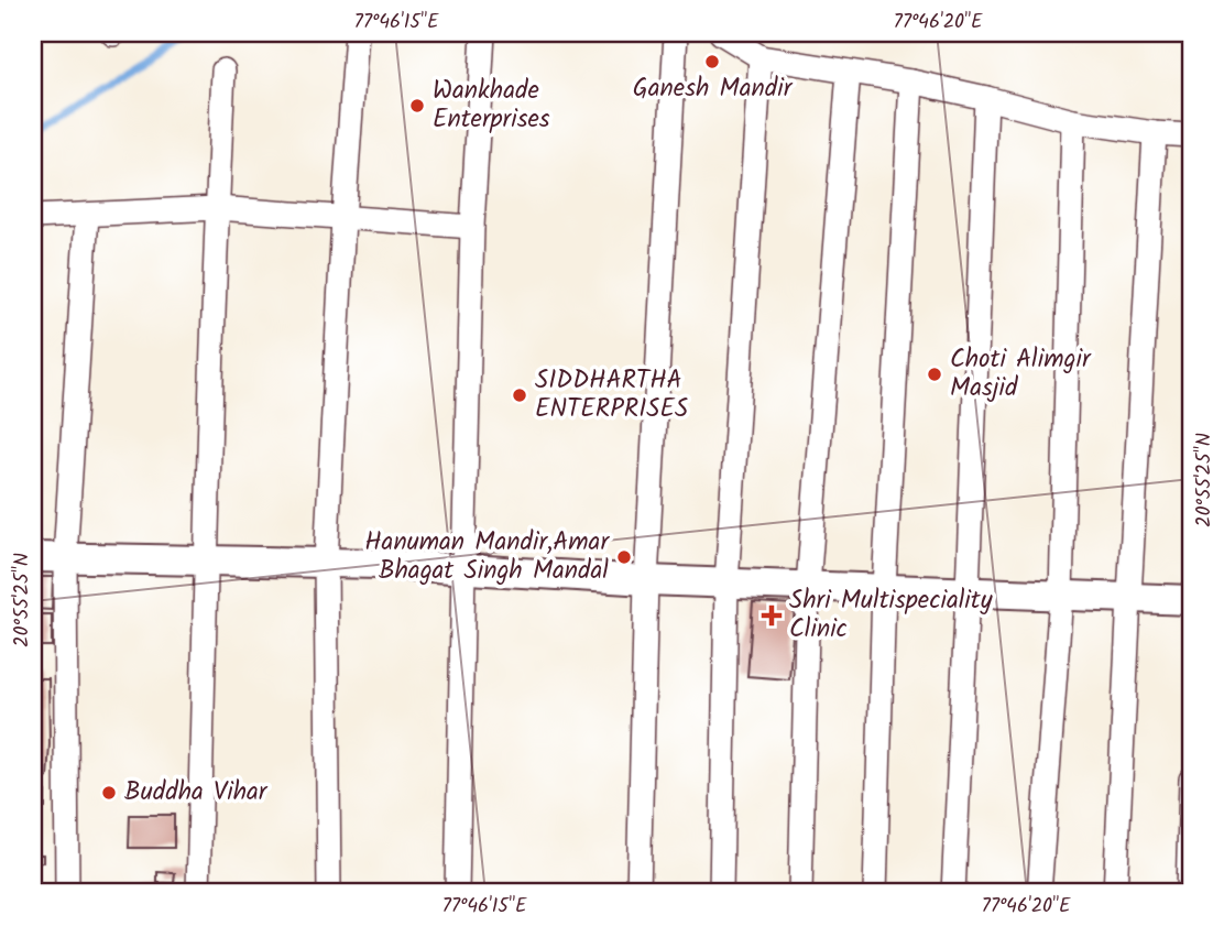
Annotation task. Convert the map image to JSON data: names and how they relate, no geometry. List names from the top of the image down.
{
  "places": {
    "other": [
      "Ganesh Mandir",
      "Wankhade Enterprises",
      "Choti Alimgir Masjid",
      "SIDDHARTHA ENTERPRISES",
      "Hanuman Mandir,Amar Bhagat Singh Mandal",
      "Buddha Vihar"
    ],
    "health": ["Shri Multispeciality Clinic"]
  },
  "coordinates": ["77°46'15\"E", "77°46'20\"E", "20°55'25\"N"]
}
